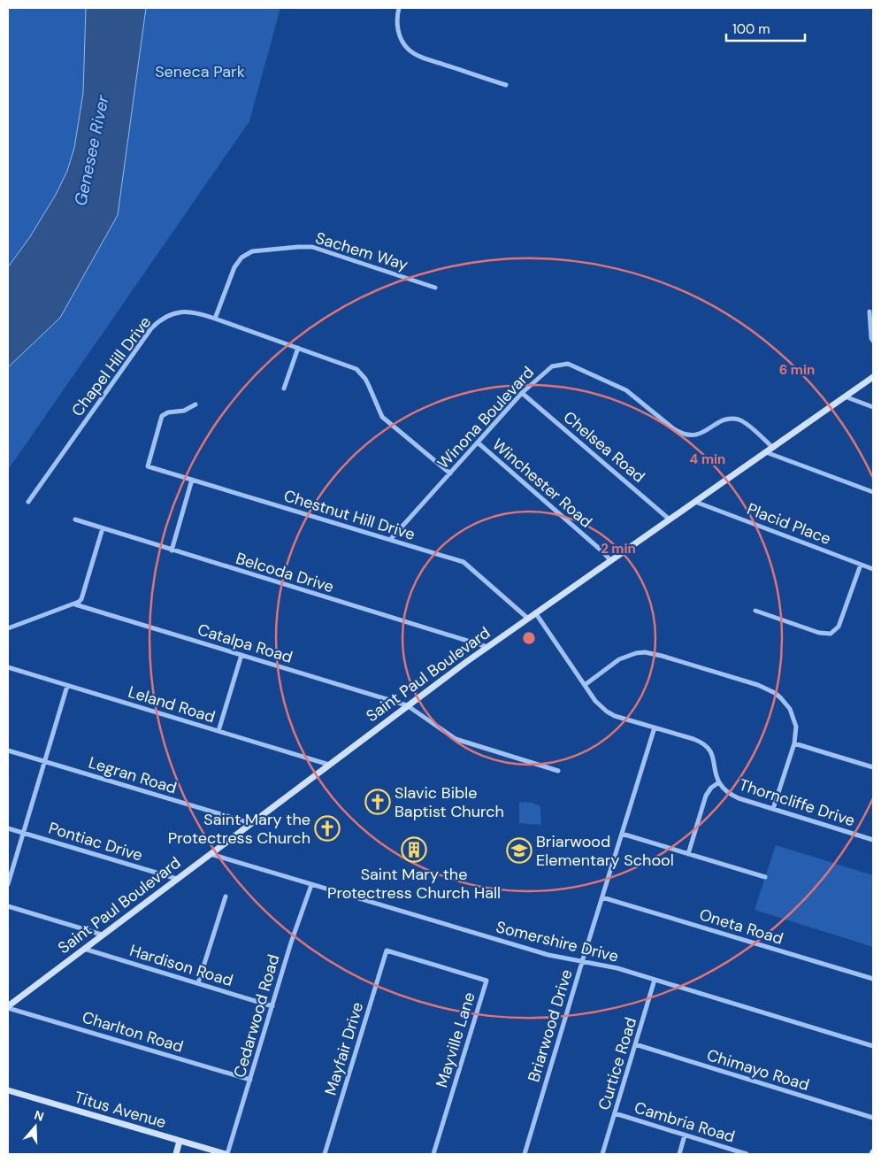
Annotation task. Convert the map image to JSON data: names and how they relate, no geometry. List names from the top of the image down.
{
  "streets": {
    "main road": ["Saint Paul Boulevard", "Titus Avenue"],
    "street": [
      "Sachem Way",
      "Chapel Hill Drive",
      "Winona Boulevard",
      "Chelsea Road",
      "Winchester Road",
      "Chestnut Hill Drive",
      "Placid Place",
      "Belcoda Drive",
      "Catalpa Road",
      "Leland Road",
      "Legran Road",
      "Thorncliffe Drive",
      "Pontiac Drive",
      "Oneta Road",
      "Somershire Drive",
      "Hardison Road",
      "Cedarwood Road",
      "Briarwood Drive",
      "Charlton Road",
      "Mayville Lane",
      "Mayfair Drive",
      "Curtice Road",
      "Chimayo Road",
      "Cambria Road"
    ]
  },
  "crossings": [
    ["Sachem Way", "Chapel Hill Drive"],
    ["Chapel Hill Drive", "Winona Boulevard"],
    ["Winona Boulevard", "Chelsea Road"],
    ["Winona Boulevard", "Winchester Road"],
    ["Winona Boulevard", "Chestnut Hill Drive"],
    ["Winona Boulevard", "Saint Paul Boulevard"],
    ["Chelsea Road", "Saint Paul Boulevard"],
    ["Winchester Road", "Saint Paul Boulevard"],
    ["Chestnut Hill Drive", "Saint Paul Boulevard"],
    ["Placid Place", "Saint Paul Boulevard"],
    ["Belcoda Drive", "Saint Paul Boulevard"],
    ["Catalpa Road", "Saint Paul Boulevard"],
    ["Saint Paul Boulevard", "Leland Road"],
    ["Saint Paul Boulevard", "Legran Road"],
    ["Saint Paul Boulevard", "Thorncliffe Drive"],
    ["Saint Paul Boulevard", "Pontiac Drive"],
    ["Saint Paul Boulevard", "Somershire Drive"],
    ["Saint Paul Boulevard", "Hardison Road"],
    ["Saint Paul Boulevard", "Charlton Road"],
    ["Thorncliffe Drive", "Briarwood Drive"],
    ["Oneta Road", "Briarwood Drive"],
    ["Somershire Drive", "Cedarwood Road"],
    ["Somershire Drive", "Briarwood Drive"],
    ["Somershire Drive", "Curtice Road"],
    ["Hardison Road", "Cedarwood Road"],
    ["Cedarwood Road", "Charlton Road"],
    ["Cedarwood Road", "Titus Avenue"],
    ["Mayville Lane", "Mayfair Drive"],
    ["Curtice Road", "Chimayo Road"],
    ["Curtice Road", "Cambria Road"]
  ],
  "water": ["Genesee River"],
  "parks": ["Seneca Park"],
  "places": {
    "church": ["Slavic Bible Baptist Church", "Saint Mary the Protectress Church"],
    "building": ["Saint Mary the Protectress Church Hall"],
    "school or university": ["Briarwood Elementary School"]
  },
  "scale_bar": "100 m",
  "north": "top",
  "rings": ["6 min", "4 min", "2 min"]
}
